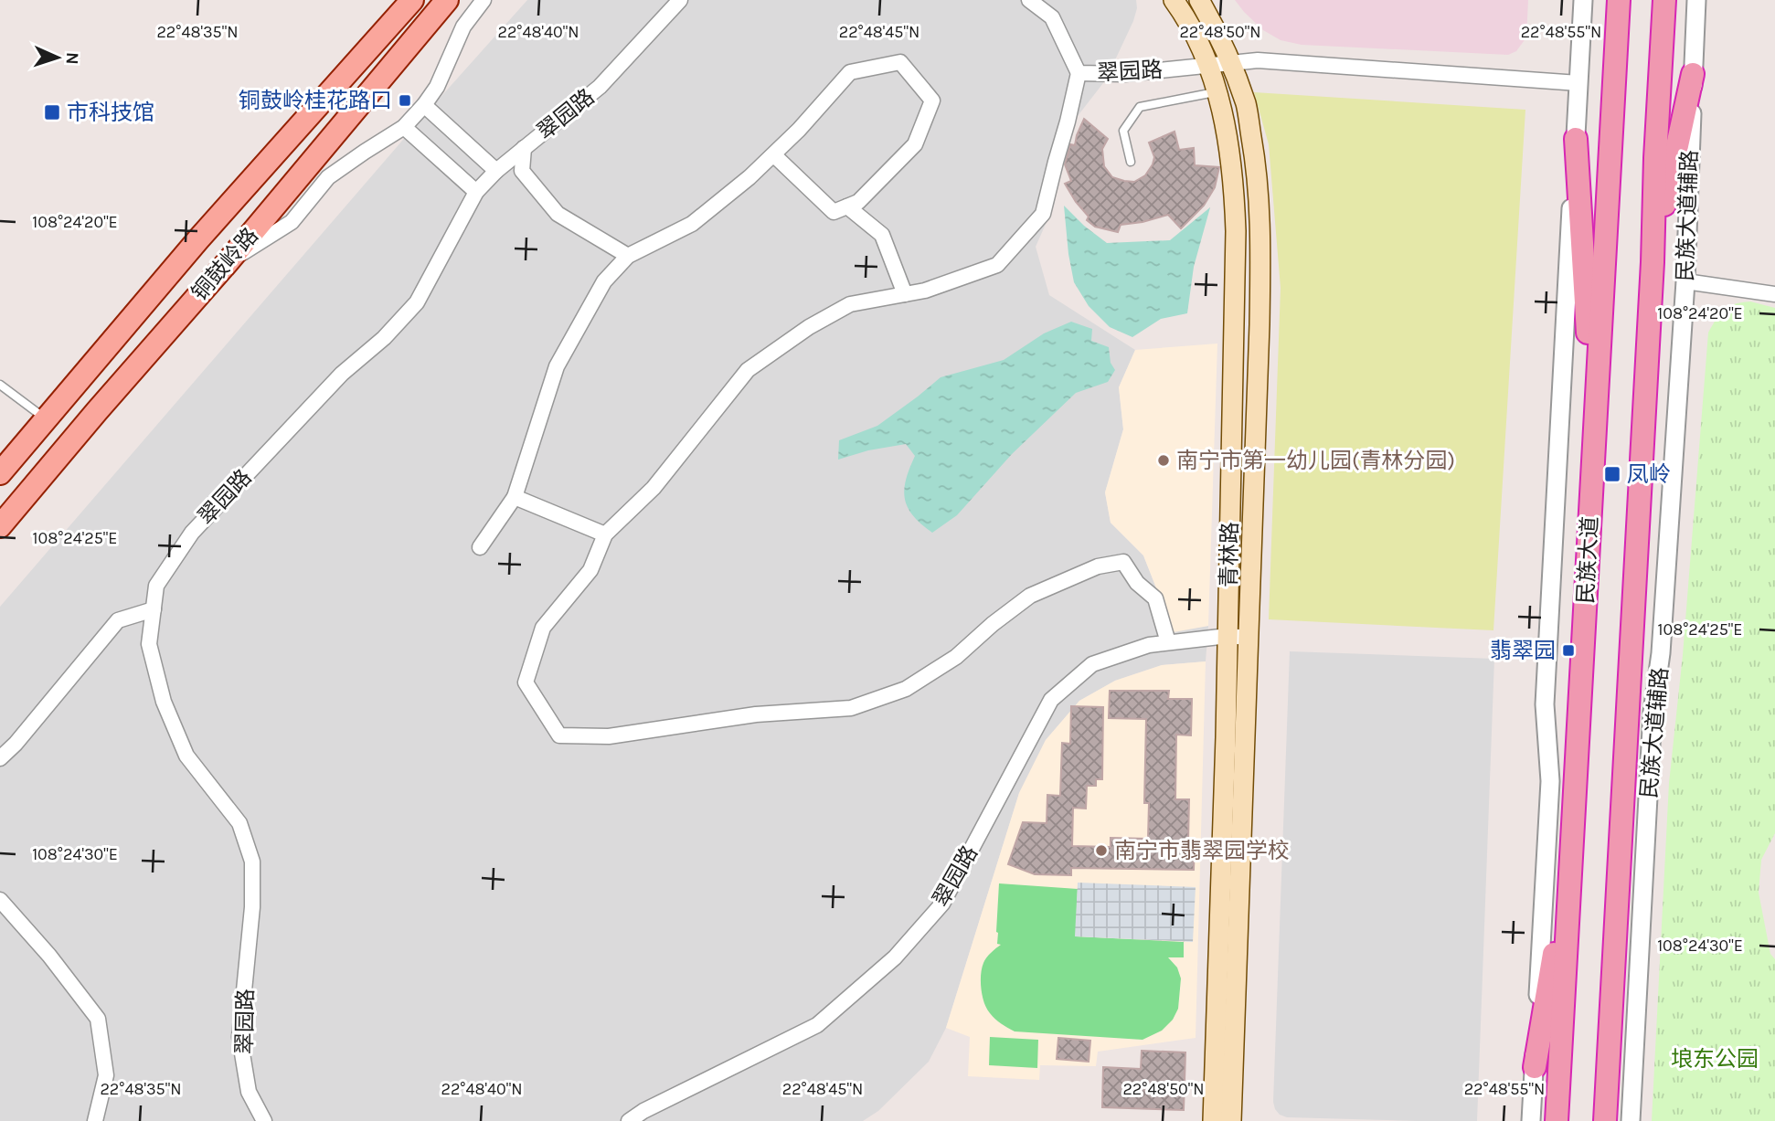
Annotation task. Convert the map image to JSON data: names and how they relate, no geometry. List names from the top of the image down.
{
  "streets": {
    "highway": ["民族大道"],
    "main road": ["铜鼓岭路", "青林路"],
    "street": ["翠园路", "民族大道辅路"]
  },
  "crossings": [
    ["翠园路", "青林路"]
  ],
  "parks": ["埌东公园"],
  "places": {
    "transit": [
      "铜鼓岭桂花路口",
      "市科技馆",
      "凤岭",
      "翡翠园"
    ],
    "other": ["南宁市第一幼儿园(青林分园)", "南宁市翡翠园学校"]
  },
  "north": "right",
  "coordinates": [
    "22°48'35\"N",
    "22°48'40\"N",
    "22°48'45\"N",
    "22°48'50\"N",
    "22°48'55\"N",
    "108°24'20\"E",
    "108°24'25\"E",
    "108°24'30\"E"
  ]
}
